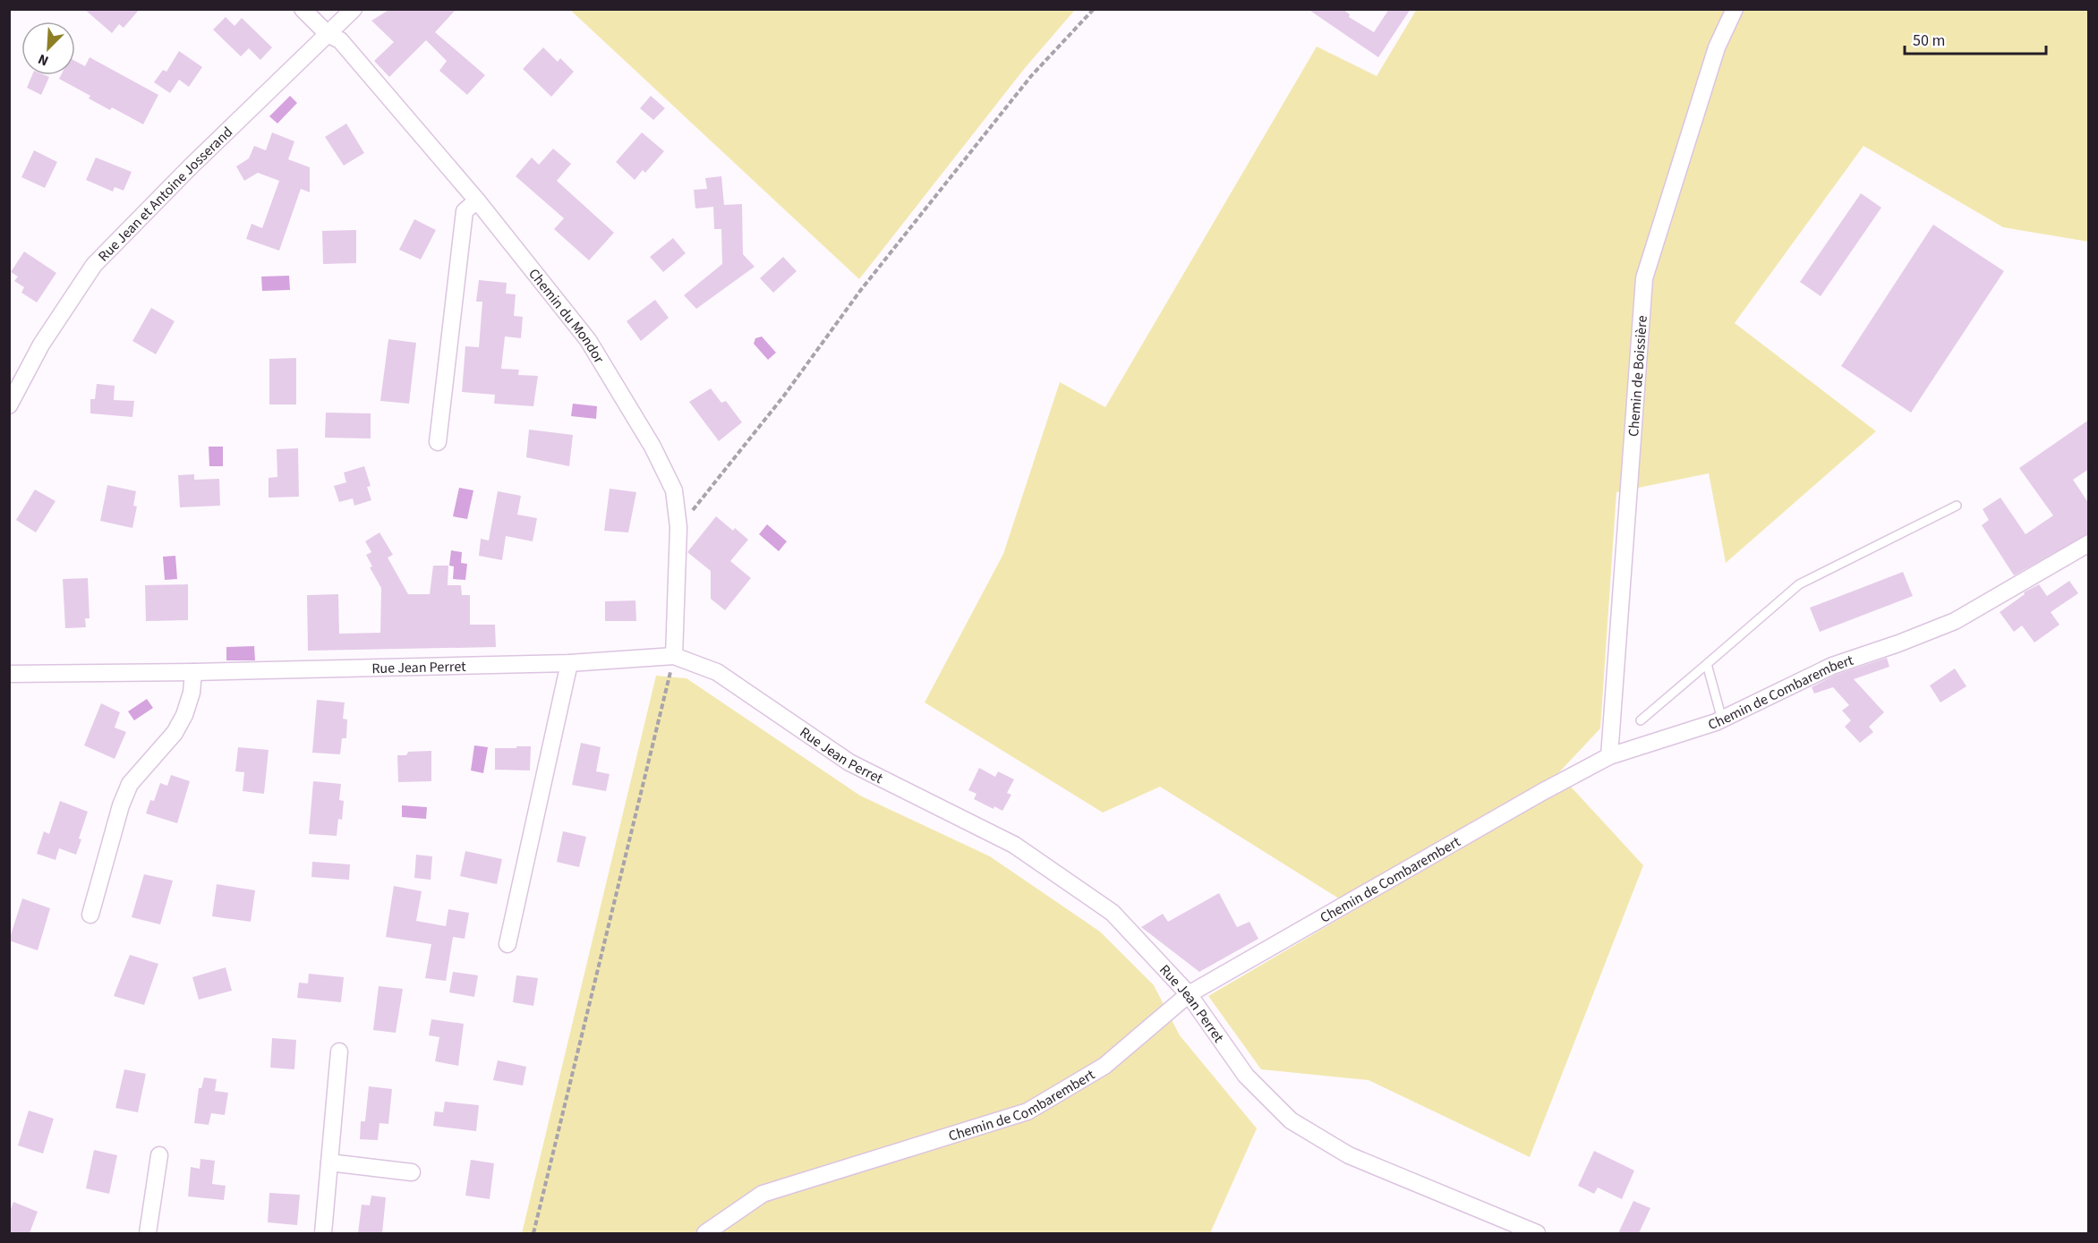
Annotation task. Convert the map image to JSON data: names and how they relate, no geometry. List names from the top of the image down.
{
  "streets": {
    "street": [
      "Rue Jean et Antoine Josserand",
      "Chemin du Mondor",
      "Chemin de Boissière",
      "Rue Jean Perret",
      "Chemin de Combarembert"
    ]
  },
  "crossings": [
    ["Rue Jean et Antoine Josserand", "Chemin du Mondor"],
    ["Chemin du Mondor", "Rue Jean Perret"],
    ["Chemin de Boissière", "Chemin de Combarembert"],
    ["Rue Jean Perret", "Chemin de Combarembert"]
  ],
  "scale_bar": "50 m",
  "north": "bottom left"
}
